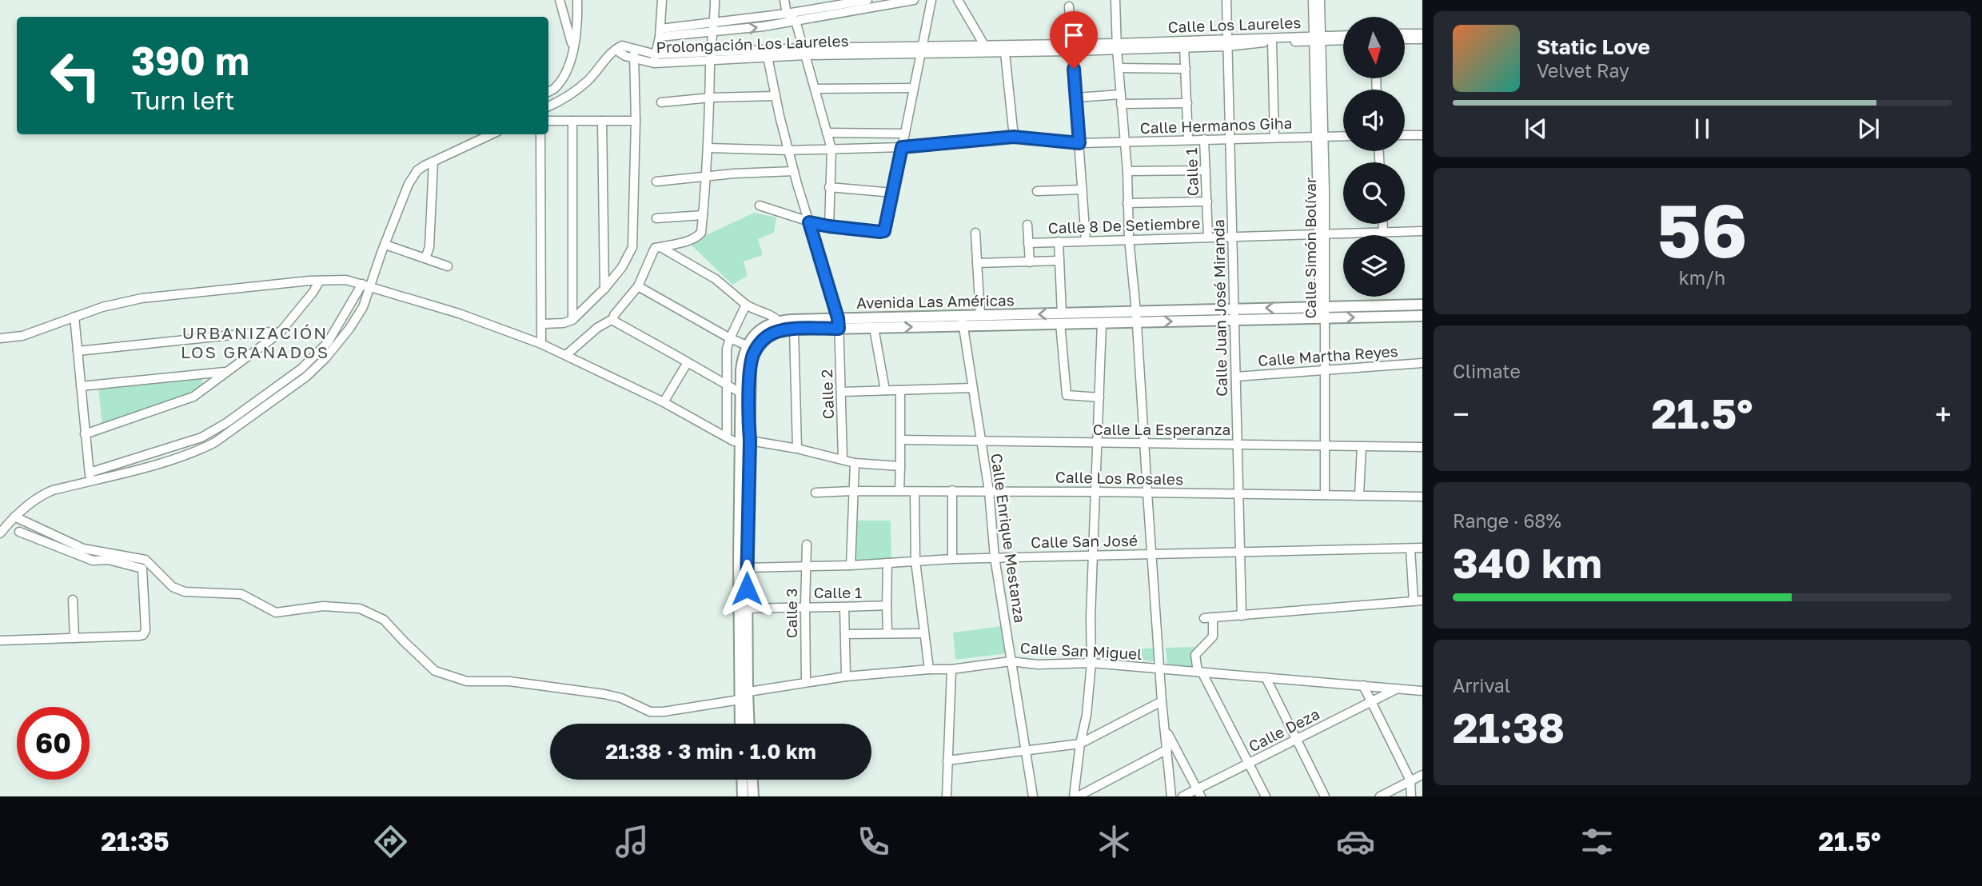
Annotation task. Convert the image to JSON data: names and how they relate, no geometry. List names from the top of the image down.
{
  "streets": {
    "main road": ["Avenida Las Américas"],
    "street": [
      "Calle Los Laureles",
      "Prolongación Los Laureles",
      "Calle Hermanos Giha",
      "Calle 1",
      "Calle 8 De Setiembre",
      "Calle Simón Bolívar",
      "Calle Juan José Miranda",
      "Calle Martha Reyes",
      "Calle 2",
      "Calle La Esperanza",
      "Calle Los Rosales",
      "Calle Enrique Mestanza",
      "Calle San José",
      "Calle 3",
      "Calle San Miguel",
      "Calle Deza"
    ]
  },
  "crossings": [
    ["Calle Los Laureles", "Prolongación Los Laureles"],
    ["Calle Los Laureles", "Calle Simón Bolívar"],
    ["Calle Los Laureles", "Calle Juan José Miranda"],
    ["Prolongación Los Laureles", "Calle 1"],
    ["Prolongación Los Laureles", "Calle Juan José Miranda"],
    ["Prolongación Los Laureles", "Calle 2"],
    ["Calle Hermanos Giha", "Calle 1"],
    ["Calle Hermanos Giha", "Calle Simón Bolívar"],
    ["Calle Hermanos Giha", "Calle Juan José Miranda"],
    ["Calle Hermanos Giha", "Calle 2"],
    ["Calle 1", "Calle 8 De Setiembre"],
    ["Calle 1", "Avenida Las Américas"],
    ["Calle 1", "Calle 3"],
    ["Calle 8 De Setiembre", "Calle Simón Bolívar"],
    ["Calle 8 De Setiembre", "Calle Juan José Miranda"],
    ["Calle Simón Bolívar", "Avenida Las Américas"],
    ["Calle Simón Bolívar", "Calle Martha Reyes"],
    ["Calle Simón Bolívar", "Calle La Esperanza"],
    ["Calle Simón Bolívar", "Calle Los Rosales"],
    ["Avenida Las Américas", "Calle Juan José Miranda"],
    ["Avenida Las Américas", "Calle 2"],
    ["Avenida Las Américas", "Calle Enrique Mestanza"],
    ["Avenida Las Américas", "Calle San José"],
    ["Avenida Las Américas", "Calle San Miguel"],
    ["Calle Juan José Miranda", "Calle Martha Reyes"],
    ["Calle Juan José Miranda", "Calle La Esperanza"],
    ["Calle Juan José Miranda", "Calle Los Rosales"],
    ["Calle Juan José Miranda", "Calle San José"],
    ["Calle La Esperanza", "Calle Enrique Mestanza"],
    ["Calle Los Rosales", "Calle Enrique Mestanza"],
    ["Calle Enrique Mestanza", "Calle San José"],
    ["Calle Enrique Mestanza", "Calle San Miguel"],
    ["Calle San José", "Calle 3"],
    ["Calle 3", "Calle San Miguel"],
    ["Calle San Miguel", "Calle Deza"]
  ],
  "districts": ["URBANIZACIÓN LOS GRANADOS"],
  "north": "bottom",
  "page": {
    "turn": ["390 m", "Turn left"],
    "song": ["Static Love", "Velvet Ray"],
    "tile": [
      ["56", "km/h"],
      "Climate",
      ["Range · 68%", "340 km"],
      ["Arrival", "21:38"]
    ],
    "heat": ["−", "21.5°", "+"],
    "limit": "60",
    "trip": "21:38 · 3 min · 1.0 km",
    "tabs": ["21:35", "21.5°"]
  }
}
